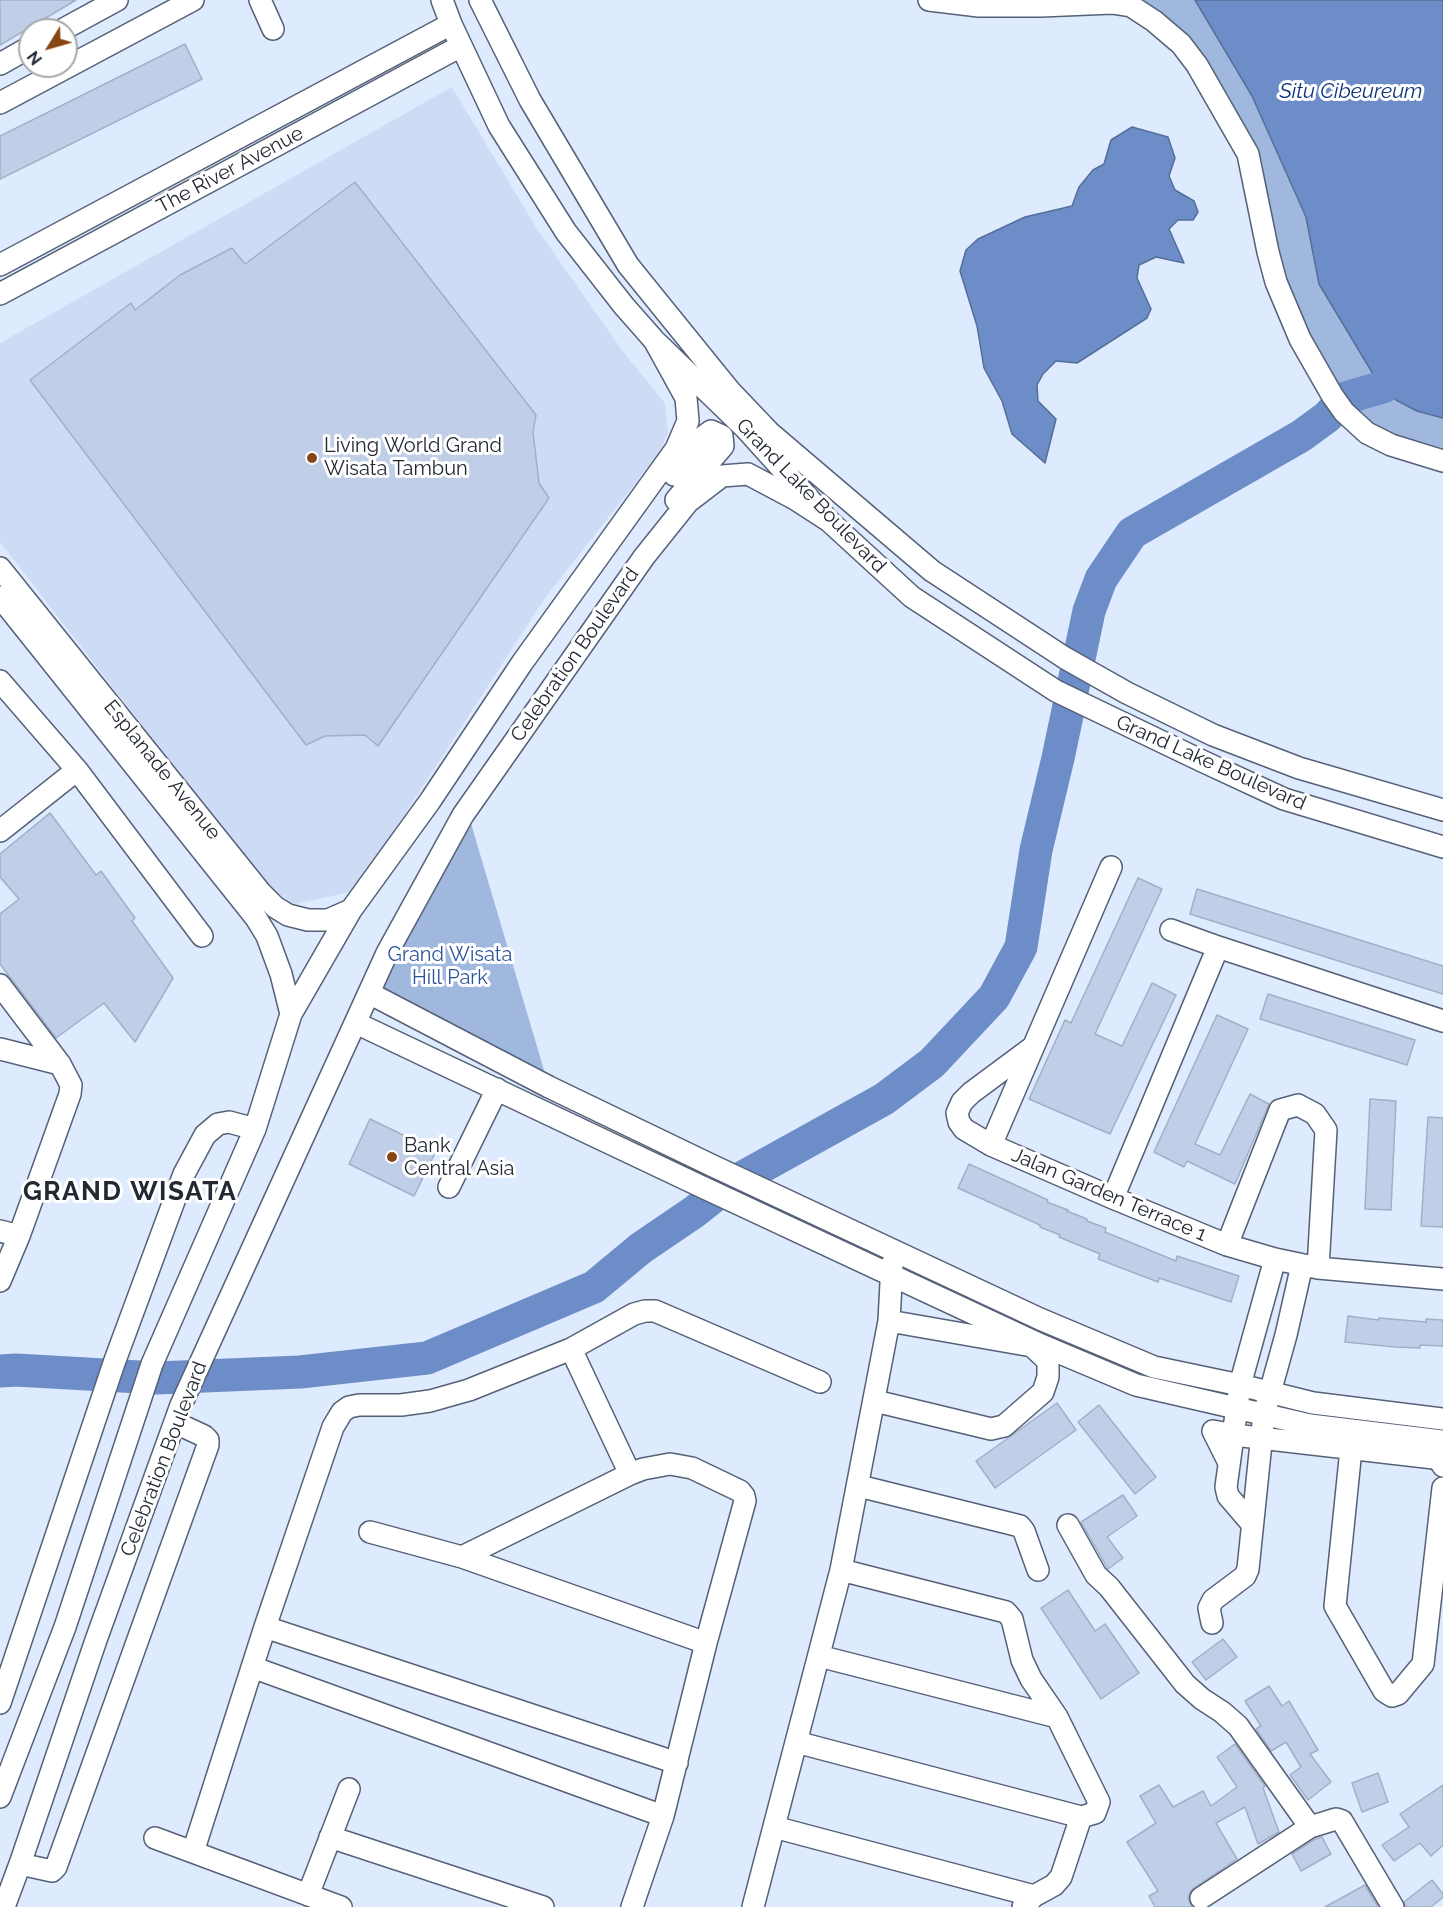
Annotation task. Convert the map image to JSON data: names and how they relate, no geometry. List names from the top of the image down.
{
  "streets": {
    "street": [
      "The River Avenue",
      "Grand Lake Boulevard",
      "Celebration Boulevard",
      "Esplanade Avenue",
      "Jalan Garden Terrace 1"
    ]
  },
  "crossings": [
    ["The River Avenue", "Grand Lake Boulevard"],
    ["Grand Lake Boulevard", "Celebration Boulevard"],
    ["Celebration Boulevard", "Esplanade Avenue"]
  ],
  "districts": ["GRAND WISATA"],
  "water": ["Situ Cibeureum"],
  "parks": ["Grand Wisata Hill Park"],
  "places": ["Living World Grand Wisata Tambun", "Bank Central Asia"],
  "north": "bottom left"
}
